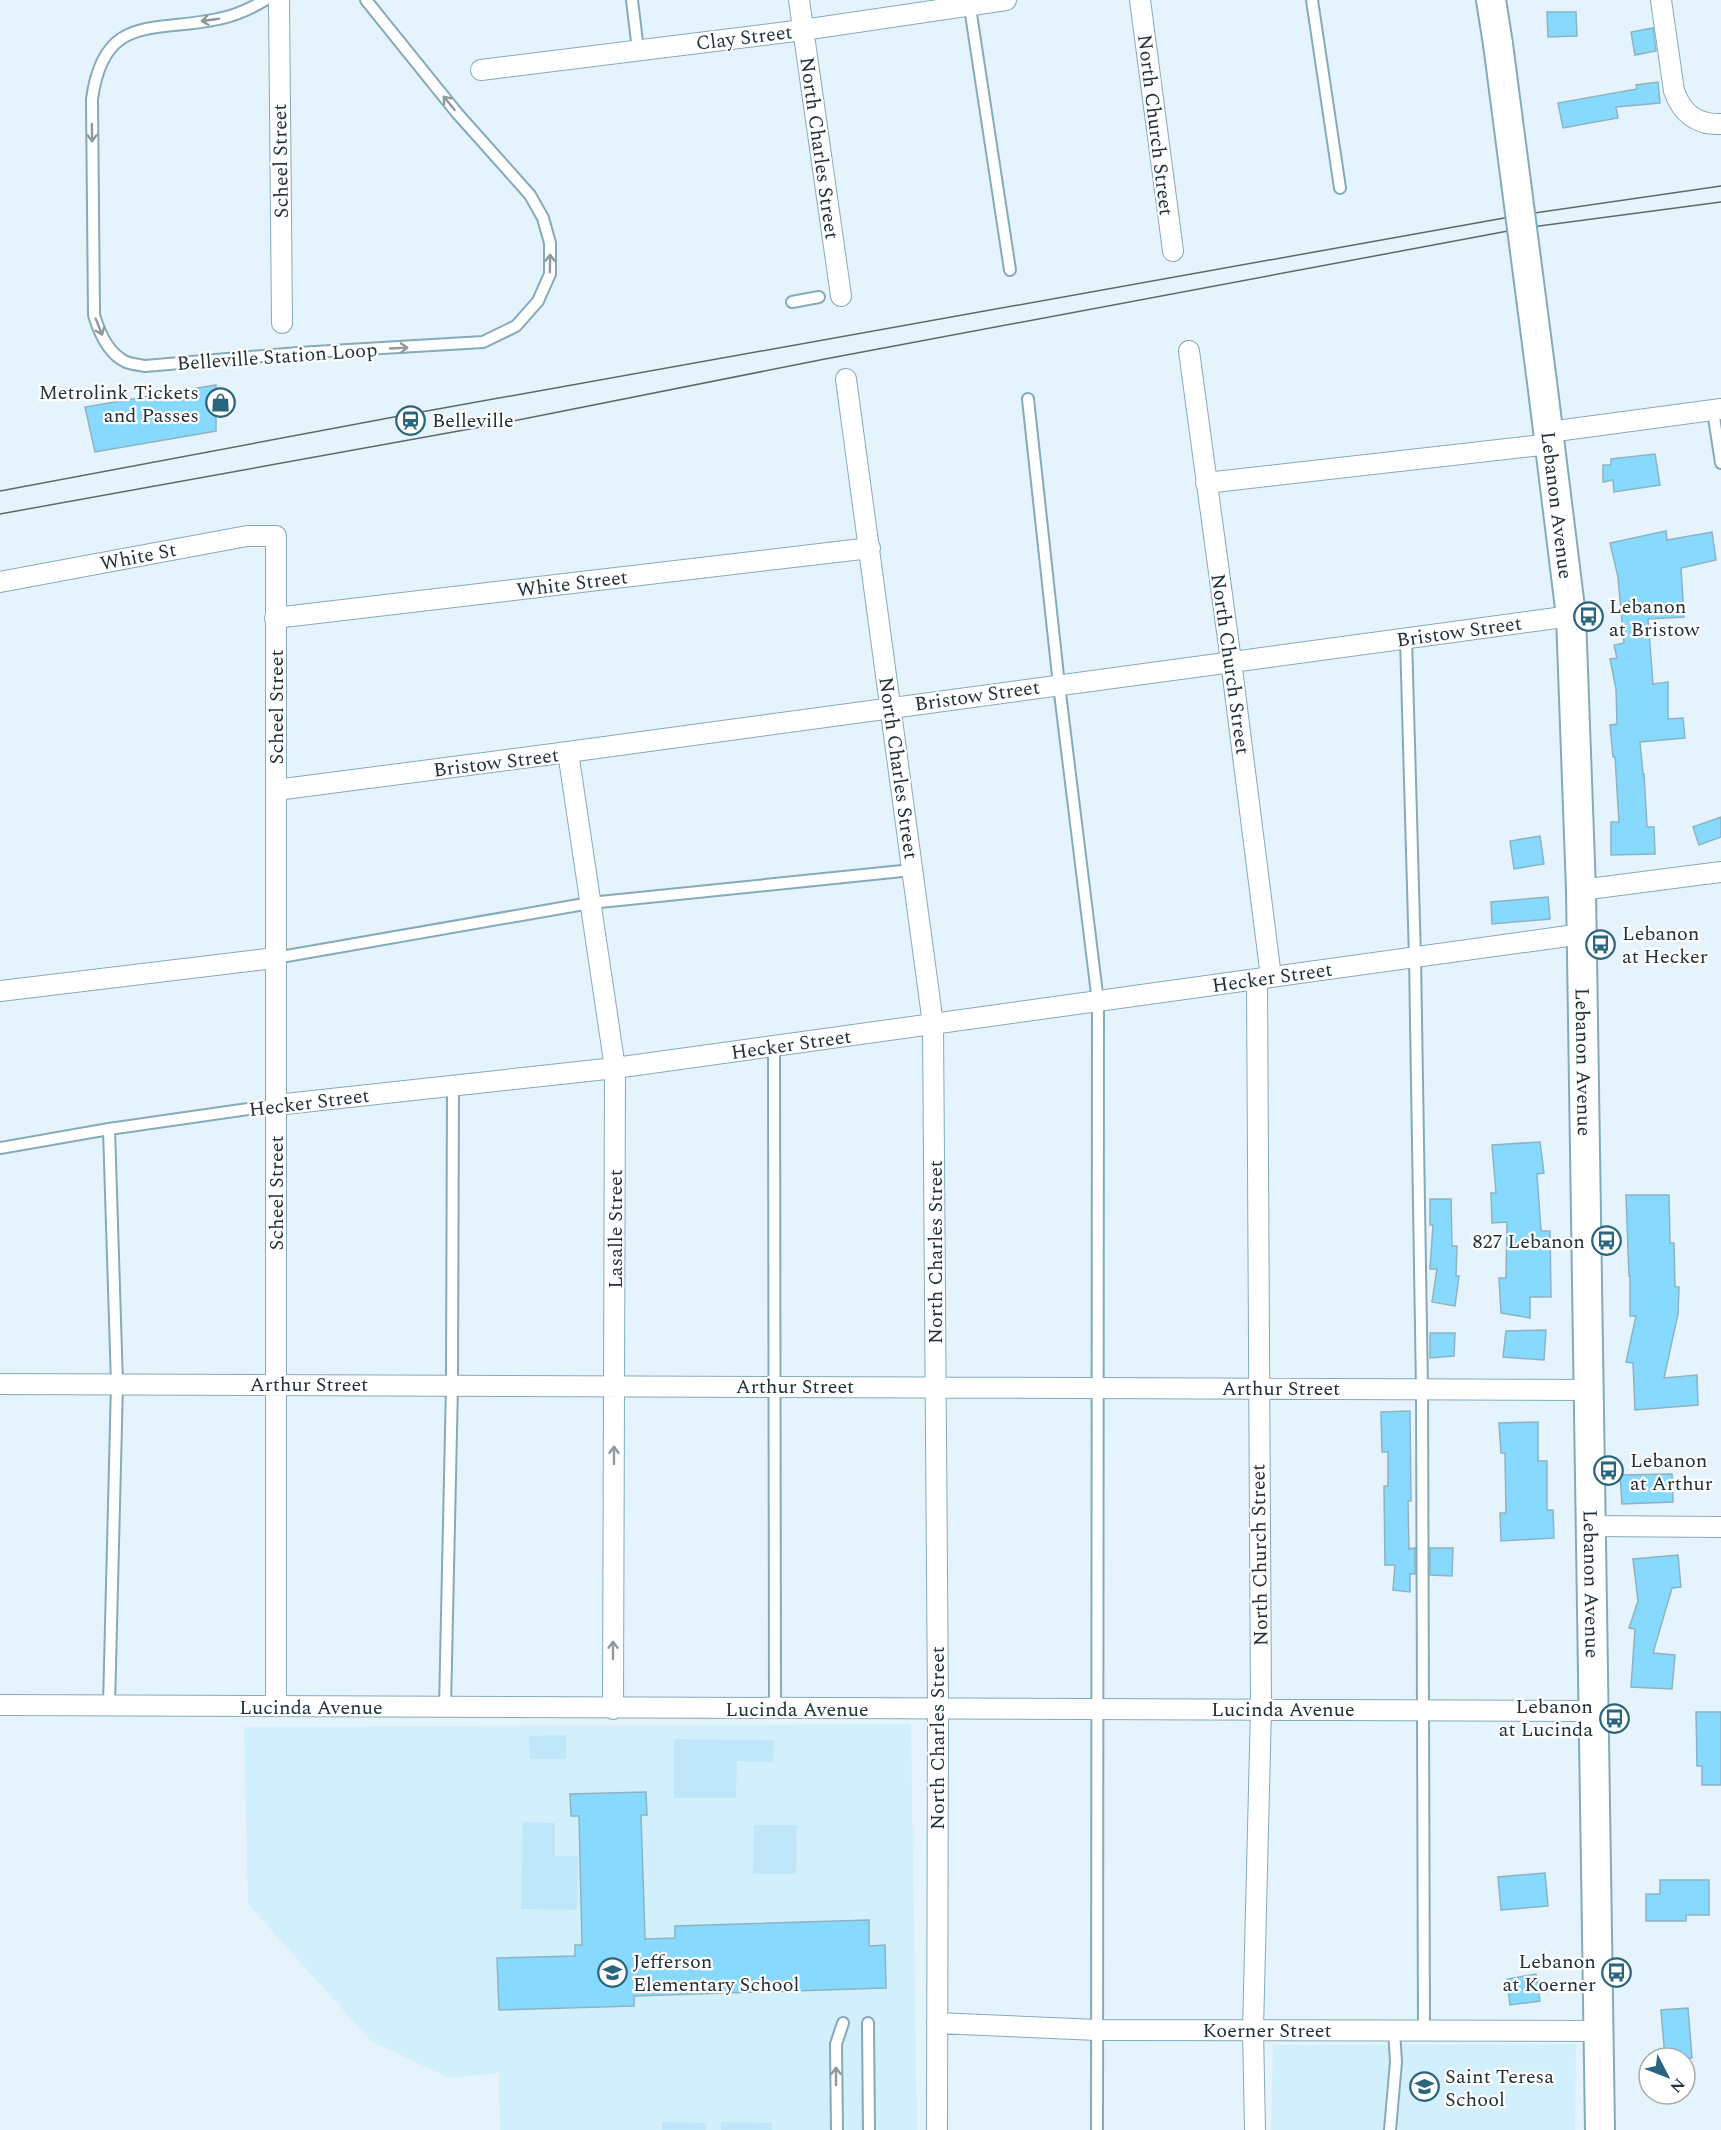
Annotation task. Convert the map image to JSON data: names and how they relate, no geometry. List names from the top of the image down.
{
  "streets": {
    "main road": ["Lebanon Avenue"],
    "street": [
      "Clay Street",
      "North Church Street",
      "North Charles Street",
      "Scheel Street",
      "White St",
      "White Street",
      "Bristow Street",
      "Hecker Street",
      "Lasalle Street",
      "Arthur Street",
      "Lucinda Avenue",
      "Koerner Street"
    ],
    "lane": ["Belleville Station Loop"]
  },
  "crossings": [
    ["Clay Street", "North Charles Street"],
    ["North Church Street", "Bristow Street"],
    ["North Church Street", "Hecker Street"],
    ["North Church Street", "Arthur Street"],
    ["North Church Street", "Lucinda Avenue"],
    ["North Church Street", "Koerner Street"],
    ["North Charles Street", "White Street"],
    ["North Charles Street", "Bristow Street"],
    ["North Charles Street", "Hecker Street"],
    ["North Charles Street", "Arthur Street"],
    ["North Charles Street", "Lucinda Avenue"],
    ["North Charles Street", "Koerner Street"],
    ["Scheel Street", "White St"],
    ["Scheel Street", "White Street"],
    ["Scheel Street", "Bristow Street"],
    ["Scheel Street", "Hecker Street"],
    ["Scheel Street", "Arthur Street"],
    ["Scheel Street", "Lucinda Avenue"],
    ["Lebanon Avenue", "Bristow Street"],
    ["Lebanon Avenue", "Hecker Street"],
    ["Lebanon Avenue", "Arthur Street"],
    ["Lebanon Avenue", "Lucinda Avenue"],
    ["Lebanon Avenue", "Koerner Street"],
    ["Bristow Street", "Lasalle Street"],
    ["Hecker Street", "Lasalle Street"],
    ["Lasalle Street", "Arthur Street"],
    ["Lasalle Street", "Lucinda Avenue"]
  ],
  "places": {
    "shop": ["Metrolink Tickets and Passes"],
    "station": ["Belleville"],
    "bus stop": [
      "Lebanon at Bristow",
      "Lebanon at Hecker",
      "827 Lebanon",
      "Lebanon at Arthur",
      "Lebanon at Lucinda",
      "Lebanon at Koerner"
    ],
    "school or university": ["Jefferson Elementary School", "Saint Teresa School"]
  },
  "north": "bottom right"
}
